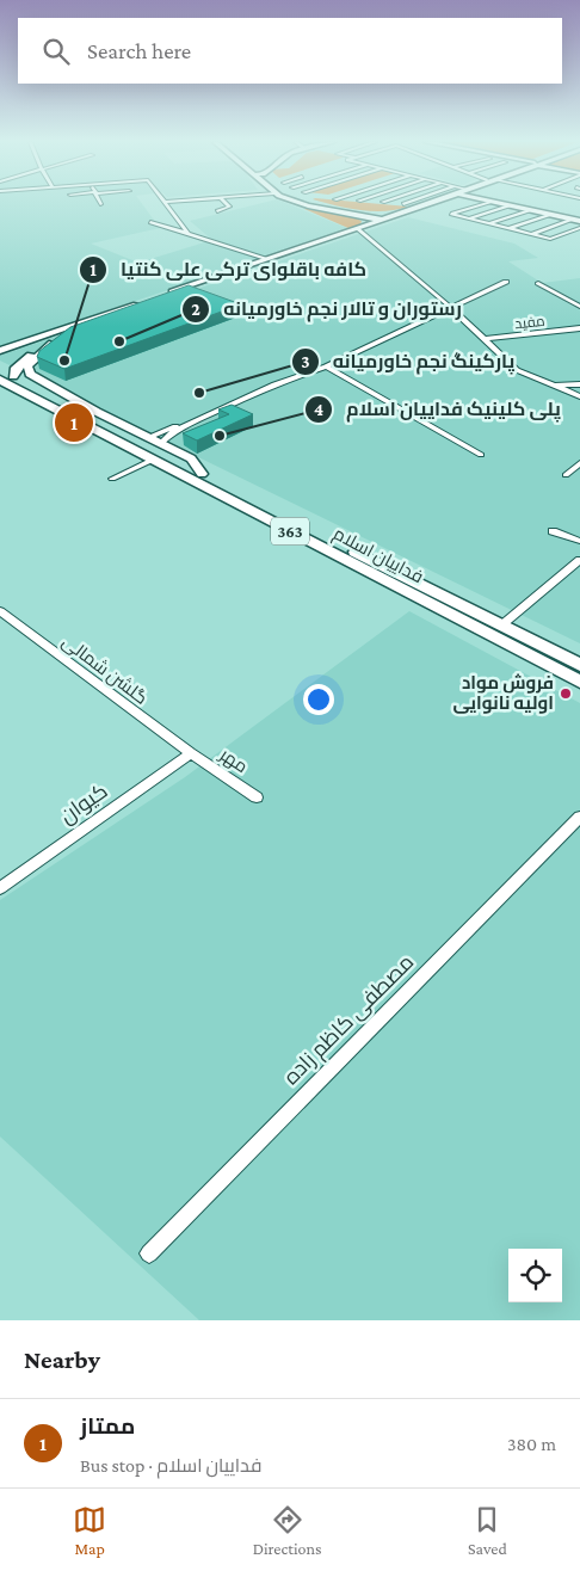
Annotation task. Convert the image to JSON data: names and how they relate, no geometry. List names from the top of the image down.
{
  "streets": {
    "main road": ["363", "فداییان اسلام"],
    "street": [
      "مفید",
      "گلشن شمالی",
      "مهر",
      "کیوان",
      "مصطفی کاظم زاده"
    ]
  },
  "crossings": [
    ["گلشن شمالی", "مهر"],
    ["گلشن شمالی", "کیوان"],
    ["مهر", "کیوان"]
  ],
  "places": [
    "رستوران و تالار نجم خاورمیانه",
    "کافه باقلوای ترکی علی کنتیا",
    "پارکینگ نجم خاورمیانه",
    "پلی کلینیک فداییان اسلام",
    "فروش مواد اولیه نانوایی"
  ],
  "page": {
    "search": "Search here",
    "pins": "1",
    "heading": "Nearby",
    "list": [
      {
        "mark": "1",
        "name": "ممتاز",
        "note": "Bus stop · فداییان اسلام",
        "value": "380 m"
      }
    ],
    "nav": ["Map", "Directions", "Saved"]
  }
}
